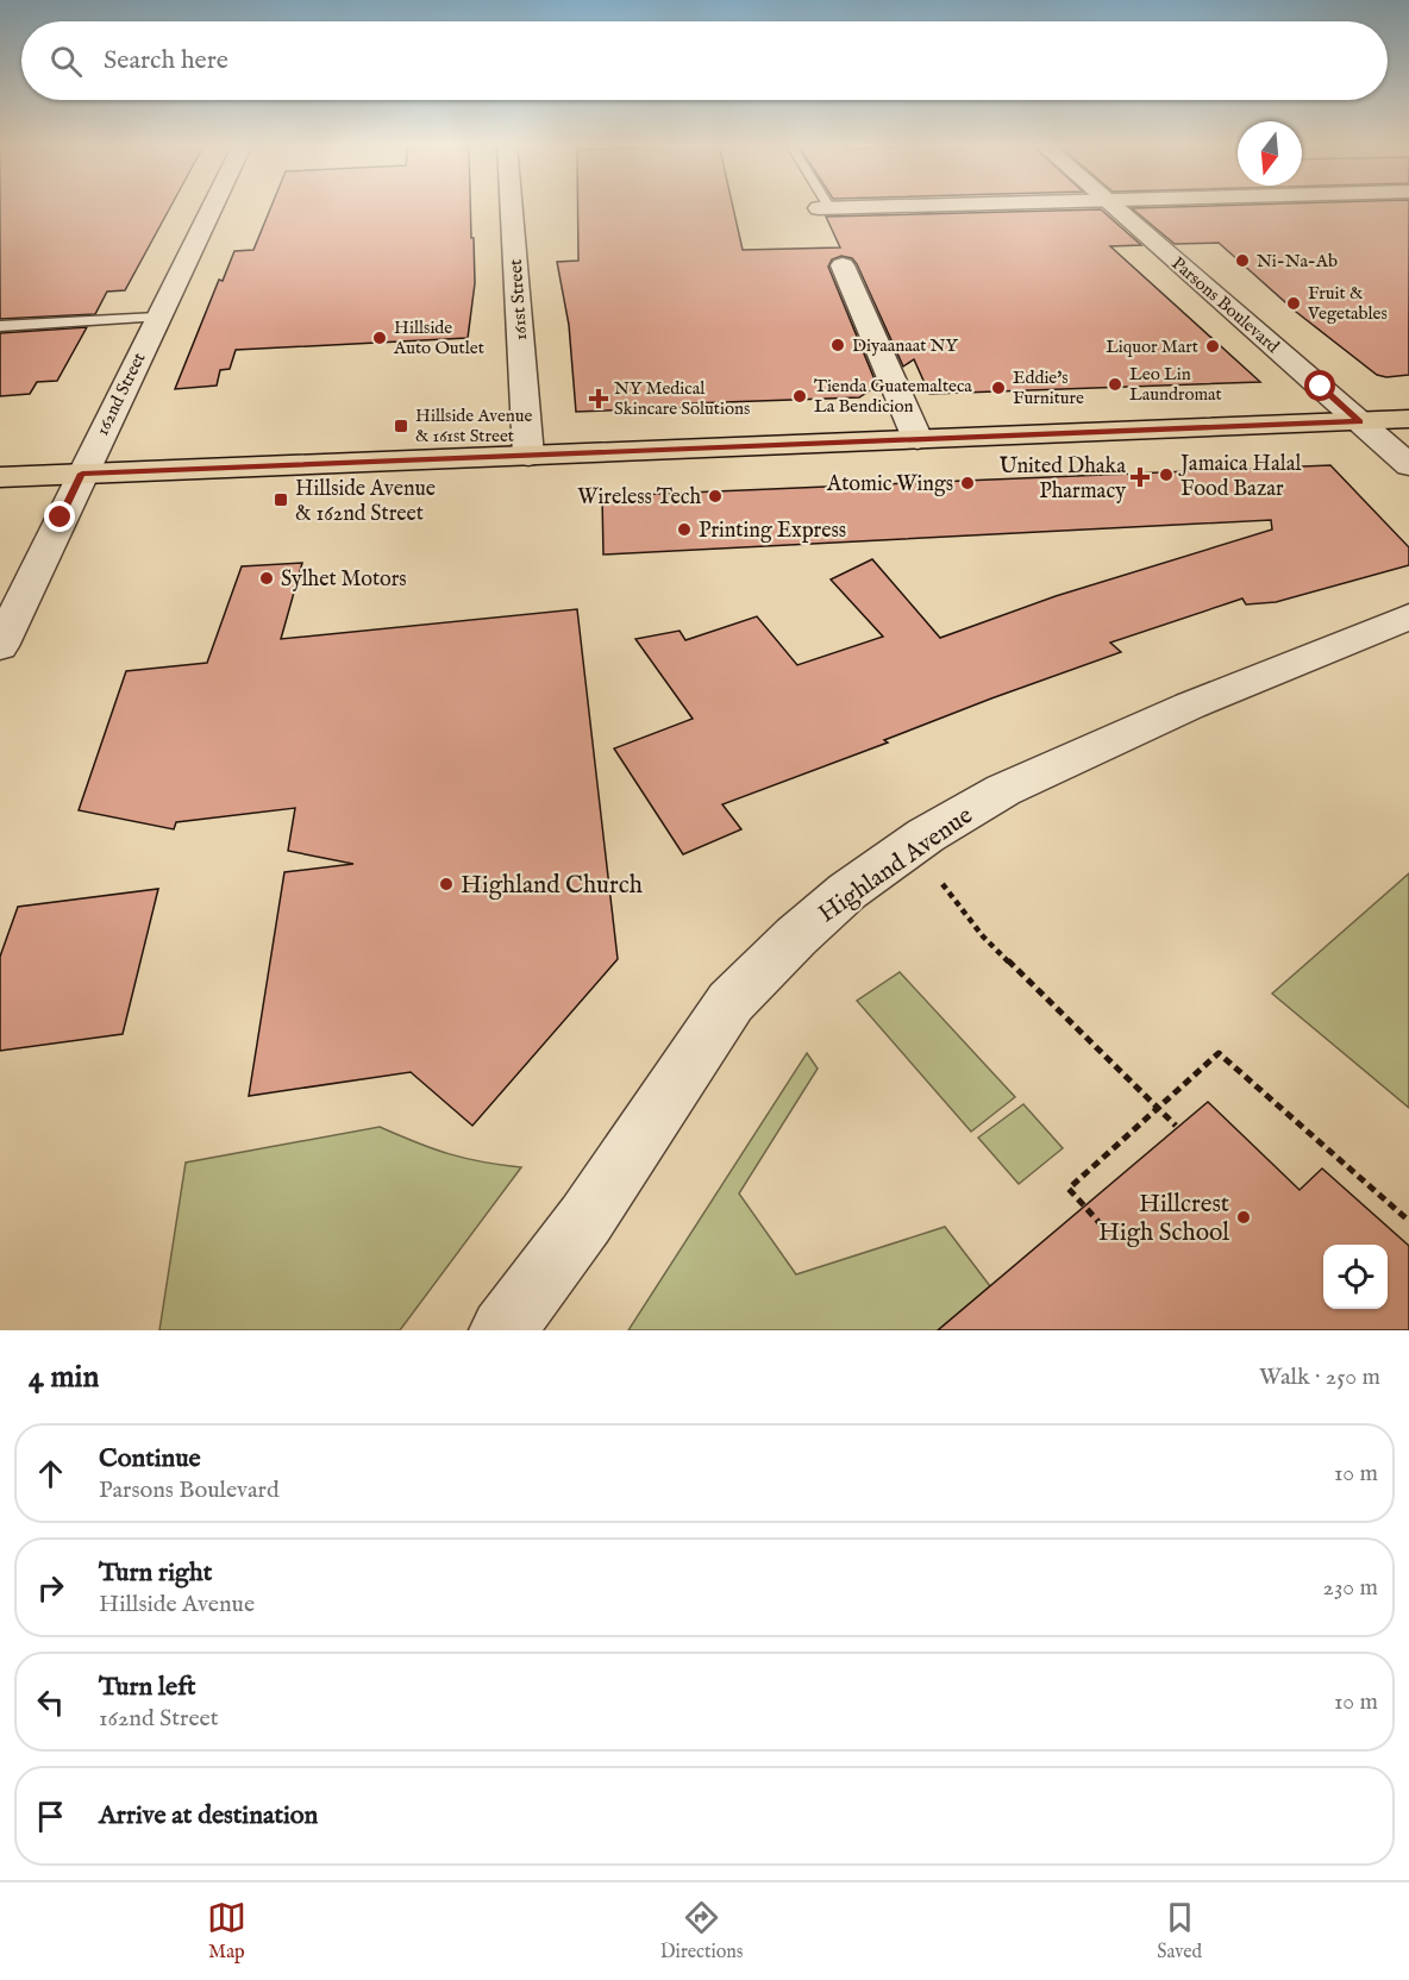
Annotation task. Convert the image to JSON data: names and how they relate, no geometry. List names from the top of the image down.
{
  "streets": {
    "street": [
      "161st Street",
      "Parsons Boulevard",
      "162nd Street",
      "Highland Avenue"
    ]
  },
  "places": {
    "other": [
      "Ni-Na-Ab",
      "Fruit & Vegetables",
      "Hillside Auto Outlet",
      "Diyaanaat NY",
      "Liquor Mart",
      "Leo Lin Laundromat",
      "Eddie's Furniture",
      "Tienda Guatemalteca La Bendicion",
      "Jamaica Halal Food Bazar",
      "Atomic Wings",
      "Wireless Tech",
      "Printing Express",
      "Sylhet Motors",
      "Highland Church",
      "Hillcrest High School"
    ],
    "health": ["NY Medical Skincare Solutions", "United Dhaka Pharmacy"],
    "transit": ["Hillside Avenue & 161st Street", "Hillside Avenue & 162nd Street"]
  },
  "north": "bottom",
  "page": {
    "search": "Search here",
    "heading": ["4 min", "Walk · 250 m"],
    "list": [
      ["Continue", "Parsons Boulevard", "10 m"],
      ["Turn right", "Hillside Avenue", "230 m"],
      ["Turn left", "162nd Street", "10 m"],
      "Arrive at destination"
    ],
    "nav": ["Map", "Directions", "Saved"]
  }
}
